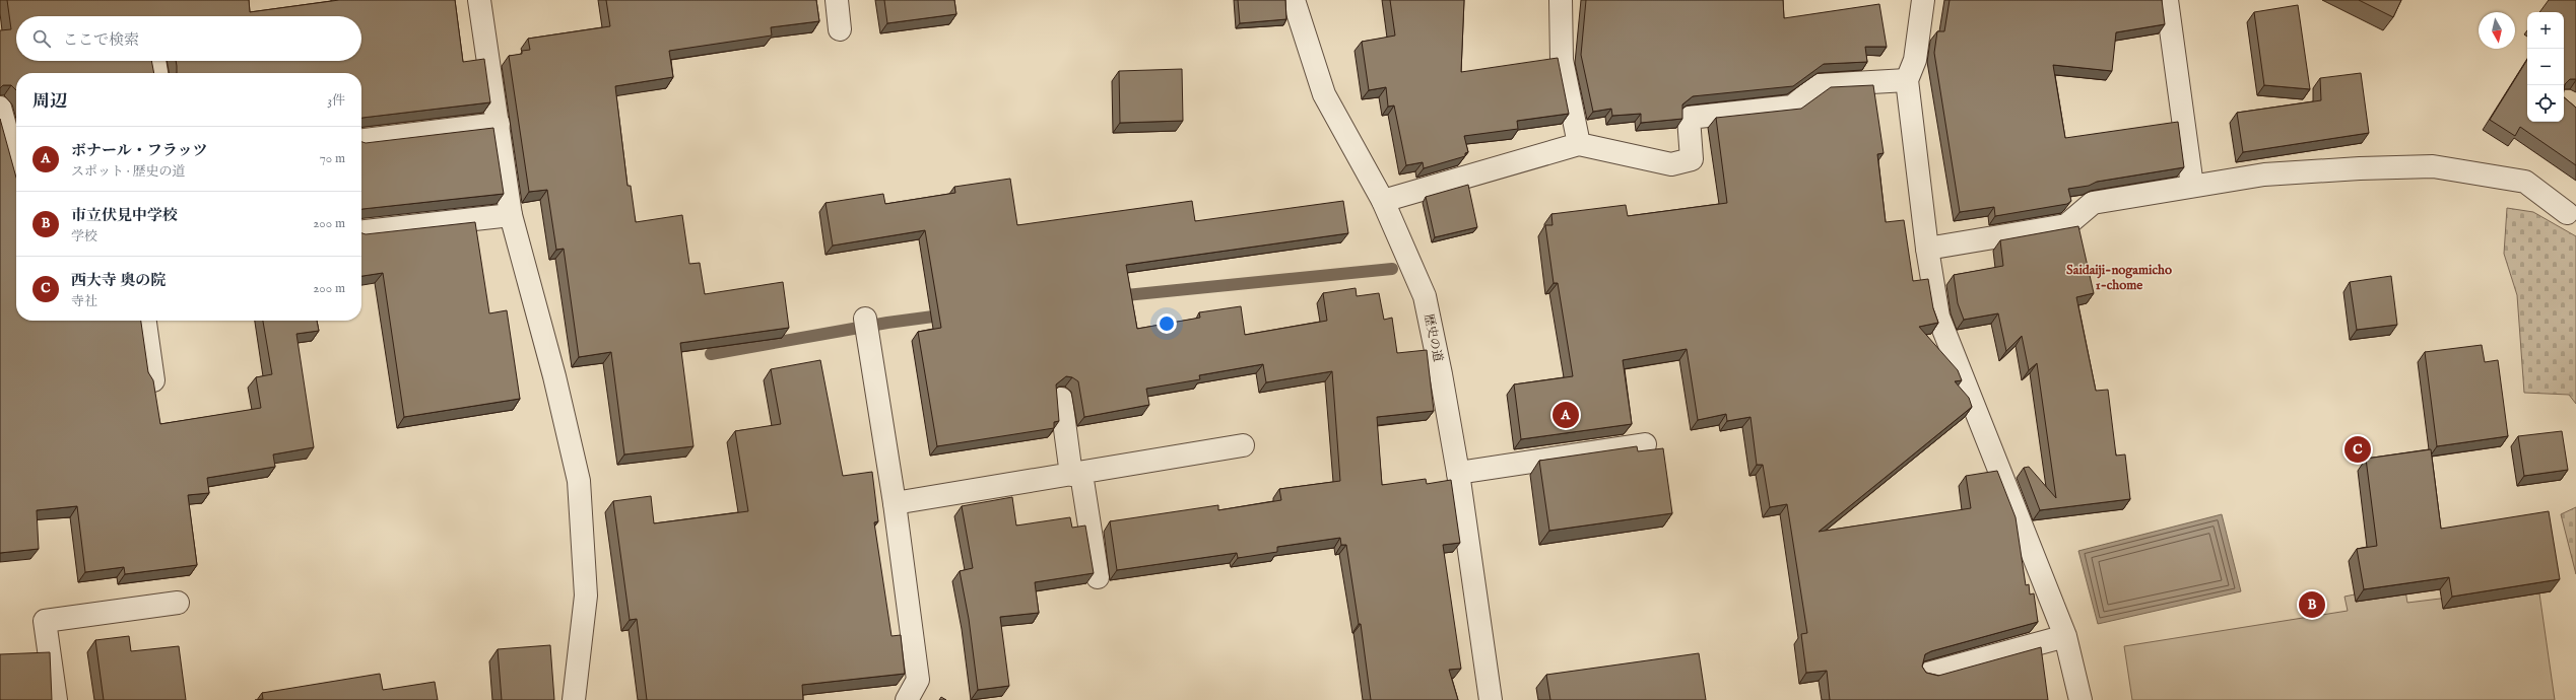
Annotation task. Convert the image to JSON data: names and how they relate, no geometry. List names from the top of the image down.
{
  "streets": {
    "street": ["歴史の道"]
  },
  "districts": ["Saidaiji-nogamicho 1-chome"],
  "north": "bottom",
  "page": {
    "map_buttons": ["+", "−"],
    "search": "ここで検索",
    "heading": ["周辺", "3件"],
    "list": [
      {
        "mark": "A",
        "name": "ボナール・フラッツ",
        "note": "スポット · 歴史の道",
        "value": "70 m"
      },
      {
        "mark": "B",
        "name": "市立伏見中学校",
        "note": "学校",
        "value": "200 m"
      },
      {
        "mark": "C",
        "name": "西大寺 奥の院",
        "note": "寺社",
        "value": "200 m"
      }
    ],
    "pins": ["A", "C", "B"]
  }
}
